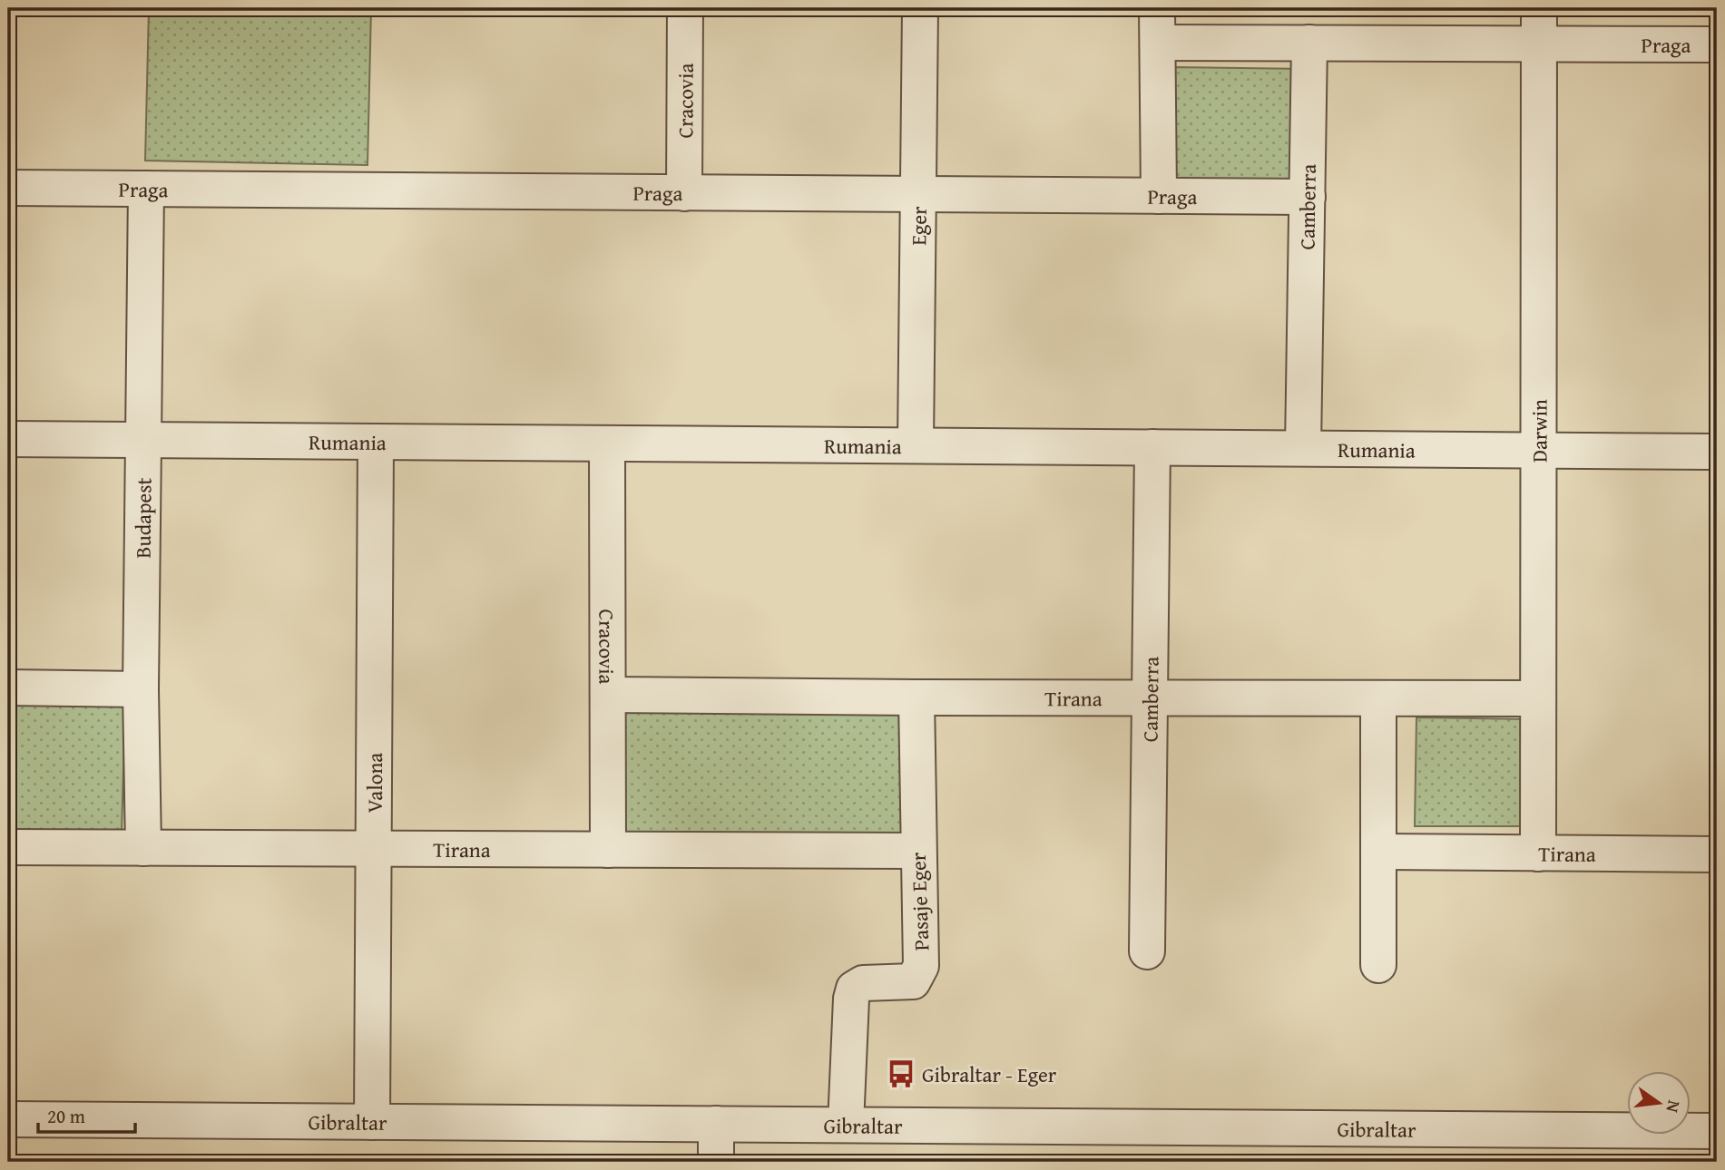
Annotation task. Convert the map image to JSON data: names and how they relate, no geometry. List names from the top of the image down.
{
  "streets": {
    "street": [
      "Praga",
      "Cracovia",
      "Camberra",
      "Eger",
      "Darwin",
      "Rumania",
      "Budapest",
      "Tirana",
      "Valona",
      "Pasaje Eger",
      "Gibraltar"
    ]
  },
  "crossings": [
    ["Praga", "Cracovia"],
    ["Praga", "Camberra"],
    ["Praga", "Eger"],
    ["Praga", "Darwin"],
    ["Praga", "Budapest"],
    ["Cracovia", "Rumania"],
    ["Cracovia", "Tirana"],
    ["Camberra", "Rumania"],
    ["Camberra", "Tirana"],
    ["Eger", "Rumania"],
    ["Darwin", "Rumania"],
    ["Darwin", "Tirana"],
    ["Rumania", "Budapest"],
    ["Rumania", "Valona"],
    ["Budapest", "Tirana"],
    ["Tirana", "Valona"],
    ["Tirana", "Pasaje Eger"],
    ["Valona", "Gibraltar"],
    ["Pasaje Eger", "Gibraltar"]
  ],
  "places": {
    "bus stop": ["Gibraltar - Eger"]
  },
  "scale_bar": "20 m",
  "north": "right"
}
